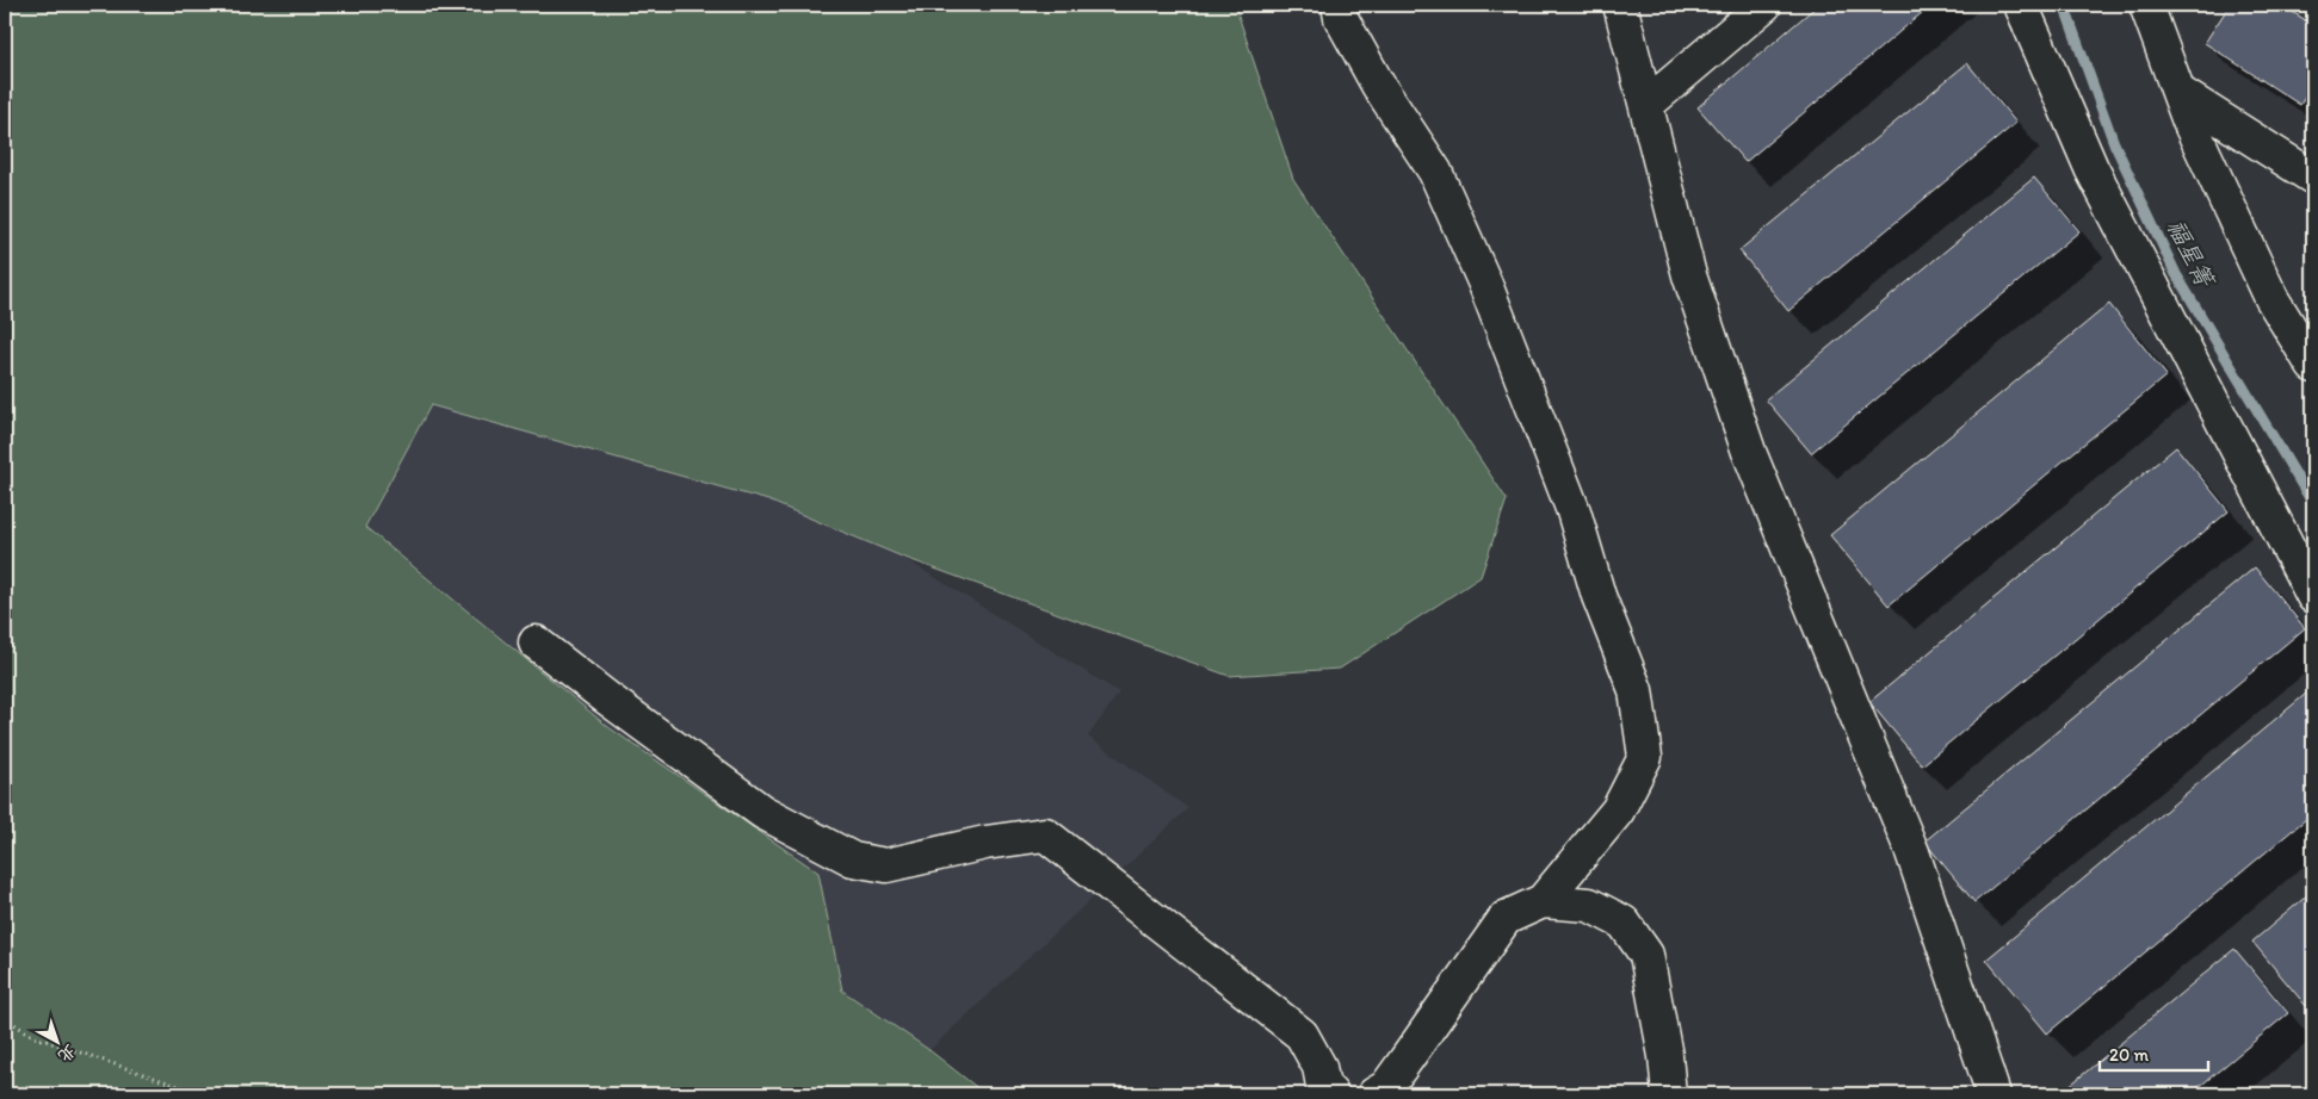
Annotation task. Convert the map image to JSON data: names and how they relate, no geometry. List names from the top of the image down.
{
  "water": ["福星箐"],
  "scale_bar": "20 m",
  "north": "bottom right"
}
